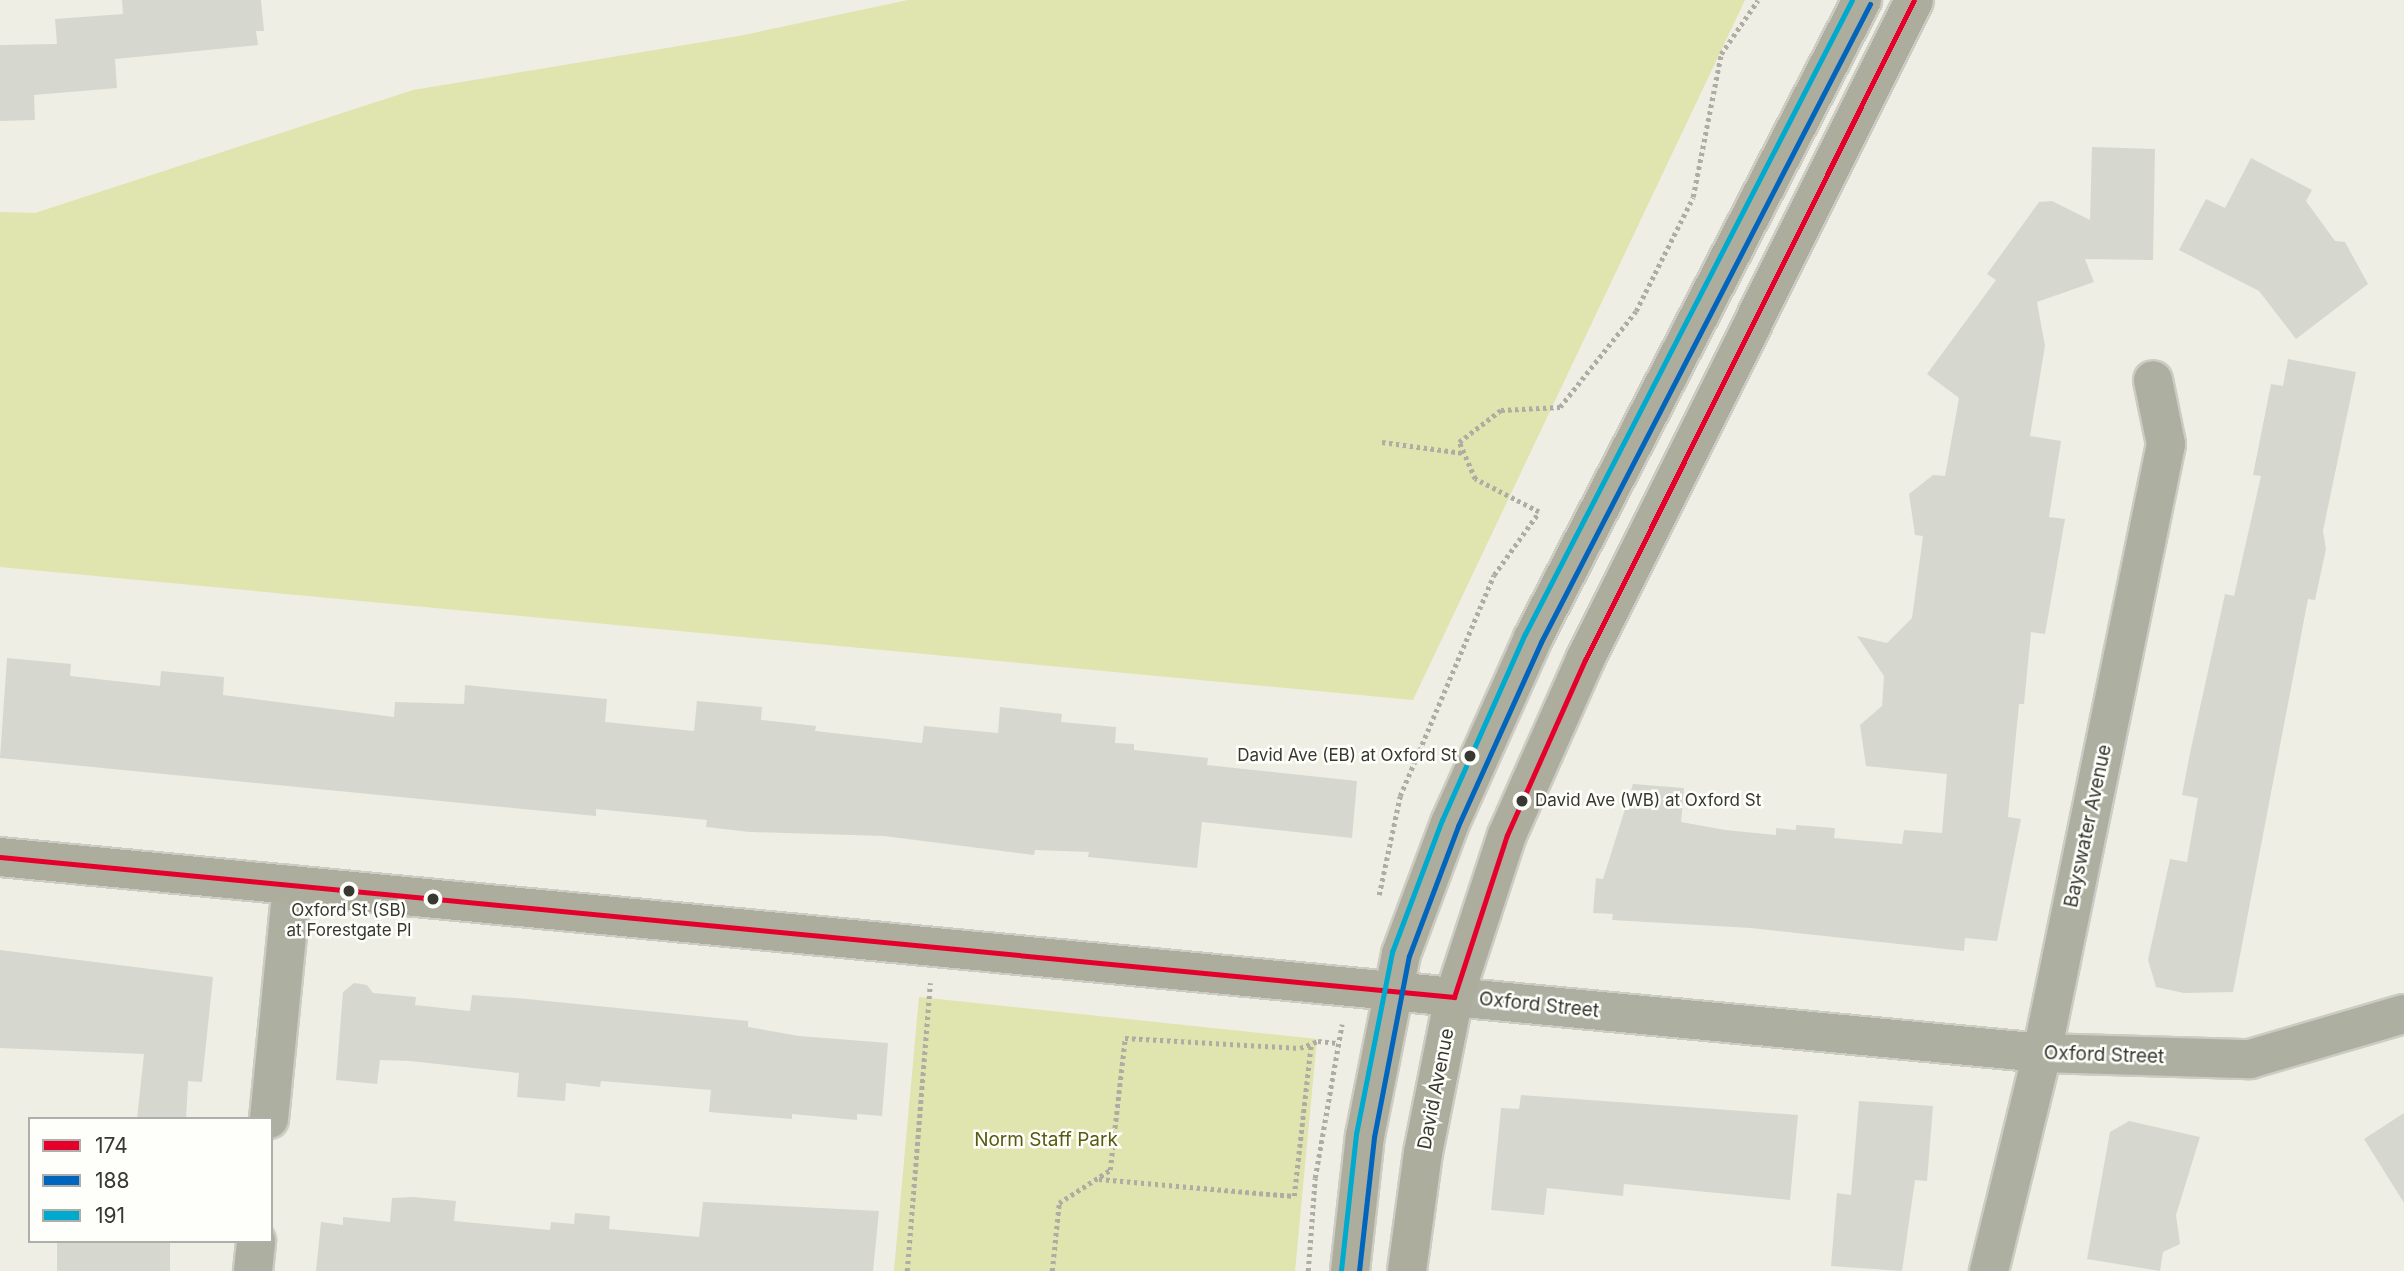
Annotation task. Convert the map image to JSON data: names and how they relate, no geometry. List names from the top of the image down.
{
  "streets": {
    "main road": ["Oxford Street", "David Avenue"],
    "street": ["Bayswater Avenue"]
  },
  "crossings": [
    ["Bayswater Avenue", "Oxford Street"],
    ["Oxford Street", "David Avenue"]
  ],
  "parks": ["Norm Staff Park"],
  "places": ["David Ave (EB) at Oxford St", "David Ave (WB) at Oxford St", "Oxford St (SB) at Forestgate Pl"],
  "lines": ["transit line 174", "transit line 191", "transit line 188"],
  "legend": ["174", "188", "191"]
}
